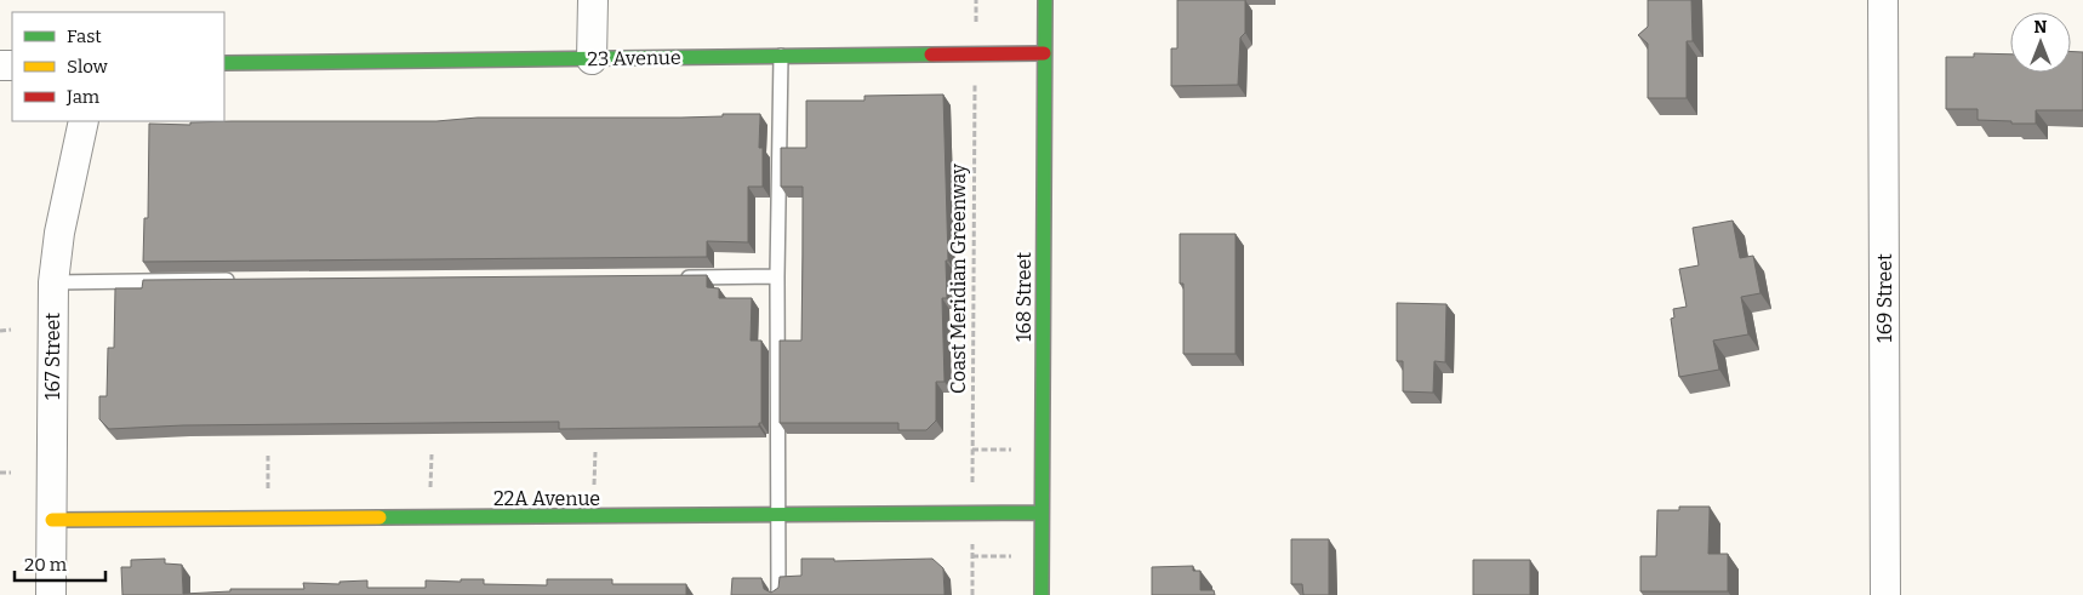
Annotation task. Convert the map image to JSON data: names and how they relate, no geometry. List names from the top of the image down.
{
  "streets": {
    "street": [
      "23 Avenue",
      "168 Street",
      "169 Street",
      "167 Street",
      "22A Avenue"
    ],
    "path": ["Coast Meridian Greenway"]
  },
  "crossings": [
    ["23 Avenue", "168 Street"],
    ["168 Street", "22A Avenue"],
    ["167 Street", "22A Avenue"]
  ],
  "legend": ["Fast", "Slow", "Jam"],
  "scale_bar": "20 m",
  "north": "top"
}
